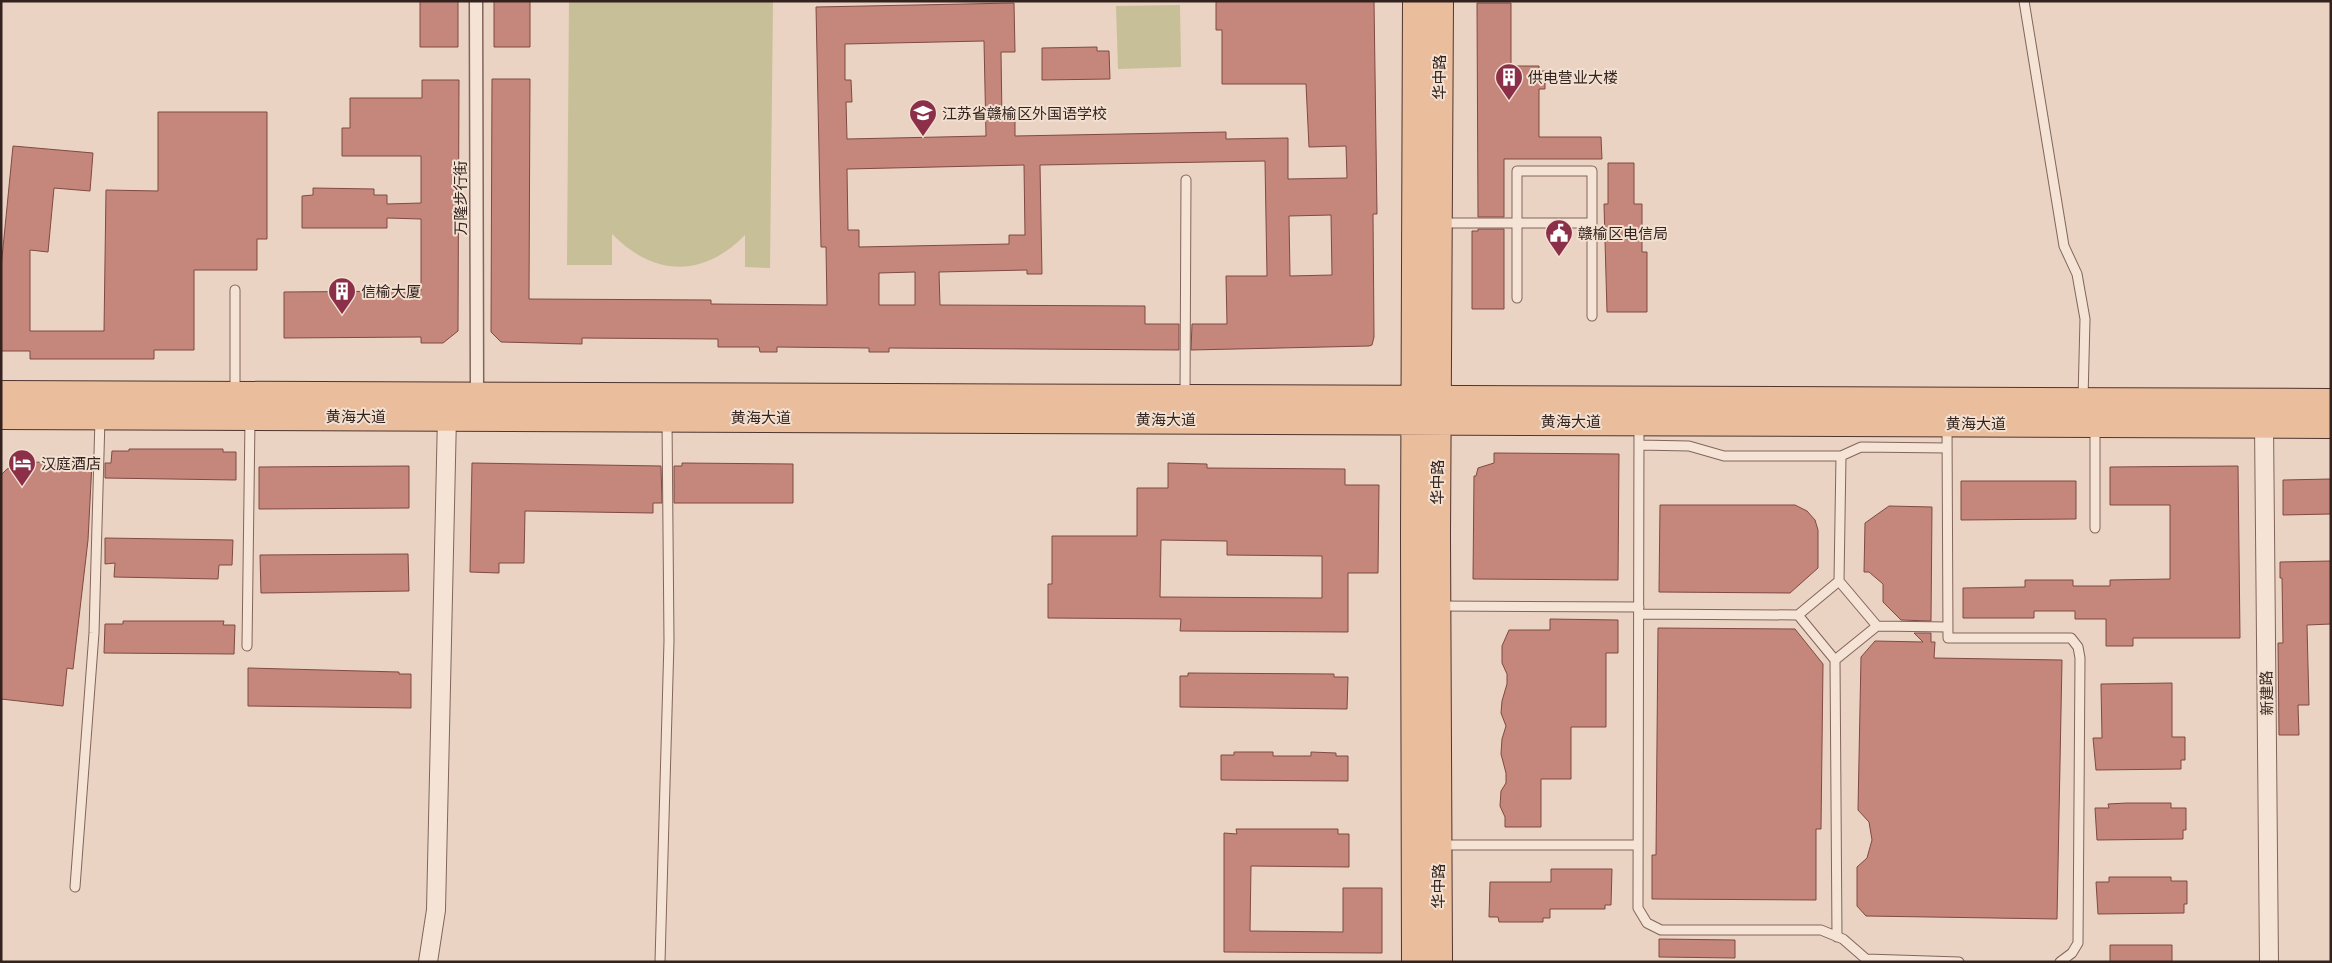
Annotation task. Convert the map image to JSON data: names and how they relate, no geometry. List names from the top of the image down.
{
  "streets": {
    "main road": ["华中路", "黄海大道"],
    "street": ["万隆步行街", "新建路"]
  },
  "crossings": [
    ["华中路", "黄海大道"],
    ["万隆步行街", "黄海大道"],
    ["黄海大道", "新建路"]
  ],
  "places": {
    "building": ["供电营业大楼", "信榆大厦"],
    "school or university": ["江苏省赣榆区外国语学校"],
    "public building": ["赣榆区电信局"],
    "hotel": ["汉庭酒店"]
  }
}
